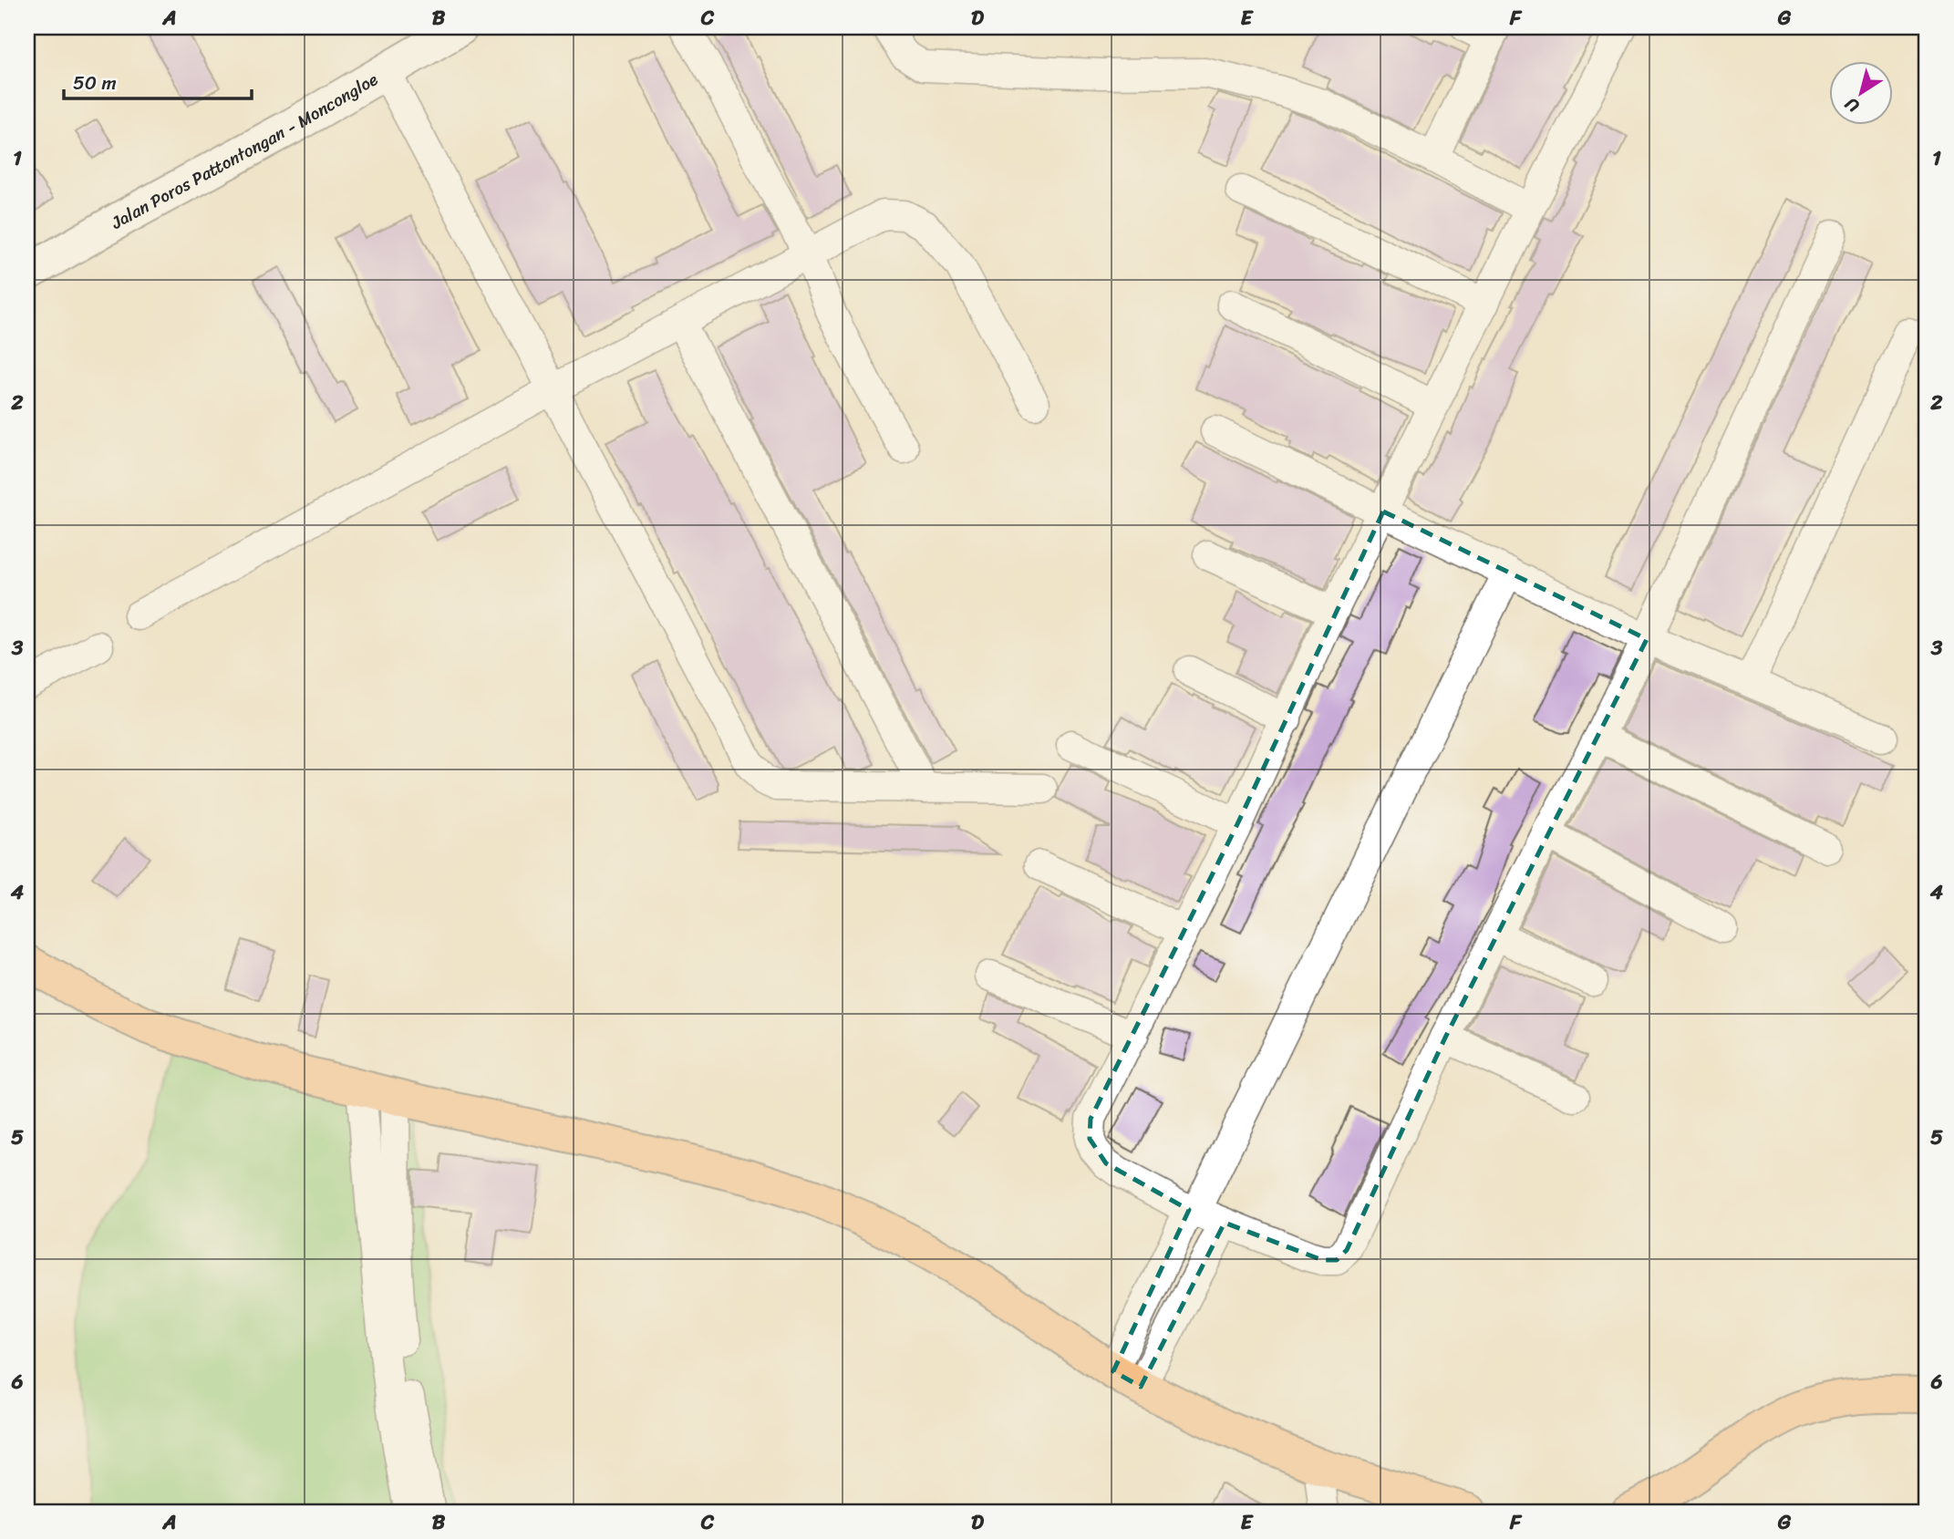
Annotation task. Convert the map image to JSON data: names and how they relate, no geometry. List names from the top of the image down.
{
  "streets": {
    "street": ["Jalan Poros Pattontongan - Moncongloe"]
  },
  "scale_bar": "50 m",
  "north": "bottom left",
  "grid": {
    "columns": [
      "A",
      "B",
      "C",
      "D",
      "E",
      "F",
      "G"
    ],
    "rows": [
      "1",
      "2",
      "3",
      "4",
      "5",
      "6"
    ]
  }
}
